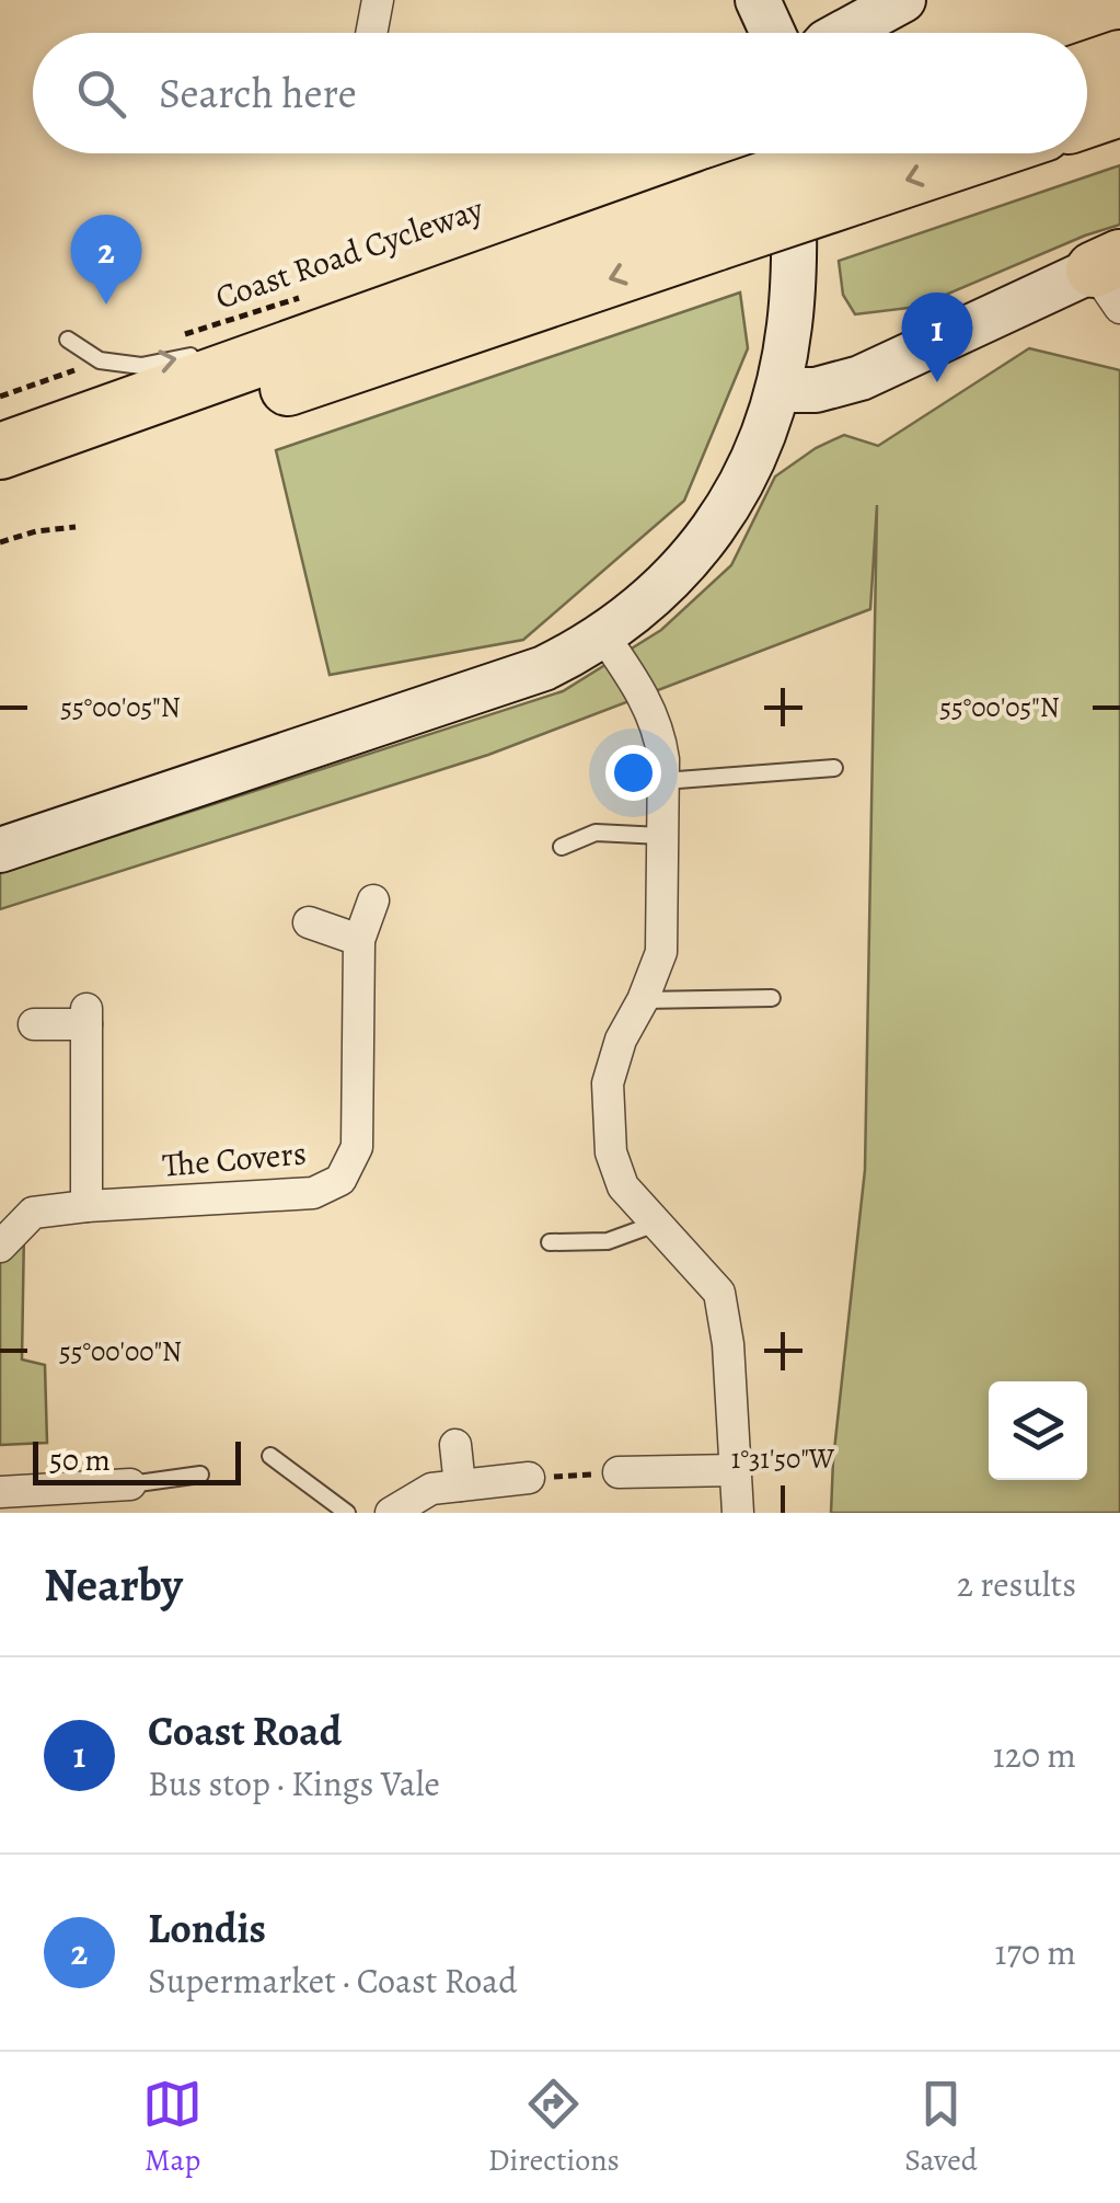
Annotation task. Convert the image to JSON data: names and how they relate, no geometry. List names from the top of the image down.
{
  "streets": {
    "street": ["The Covers"],
    "path": ["Coast Road Cycleway"]
  },
  "scale_bar": "50 m",
  "page": {
    "search": "Search here",
    "pins": ["2", "1"],
    "scale": "50 m",
    "heading": ["Nearby", "2 results"],
    "list": [
      {
        "mark": "1",
        "name": "Coast Road",
        "note": "Bus stop · Kings Vale",
        "value": "120 m"
      },
      {
        "mark": "2",
        "name": "Londis",
        "note": "Supermarket · Coast Road",
        "value": "170 m"
      }
    ],
    "nav": ["Map", "Directions", "Saved"]
  },
  "coordinates": ["55°00'05\"N", "55°00'00\"N", "1°31'50\"W"]
}
